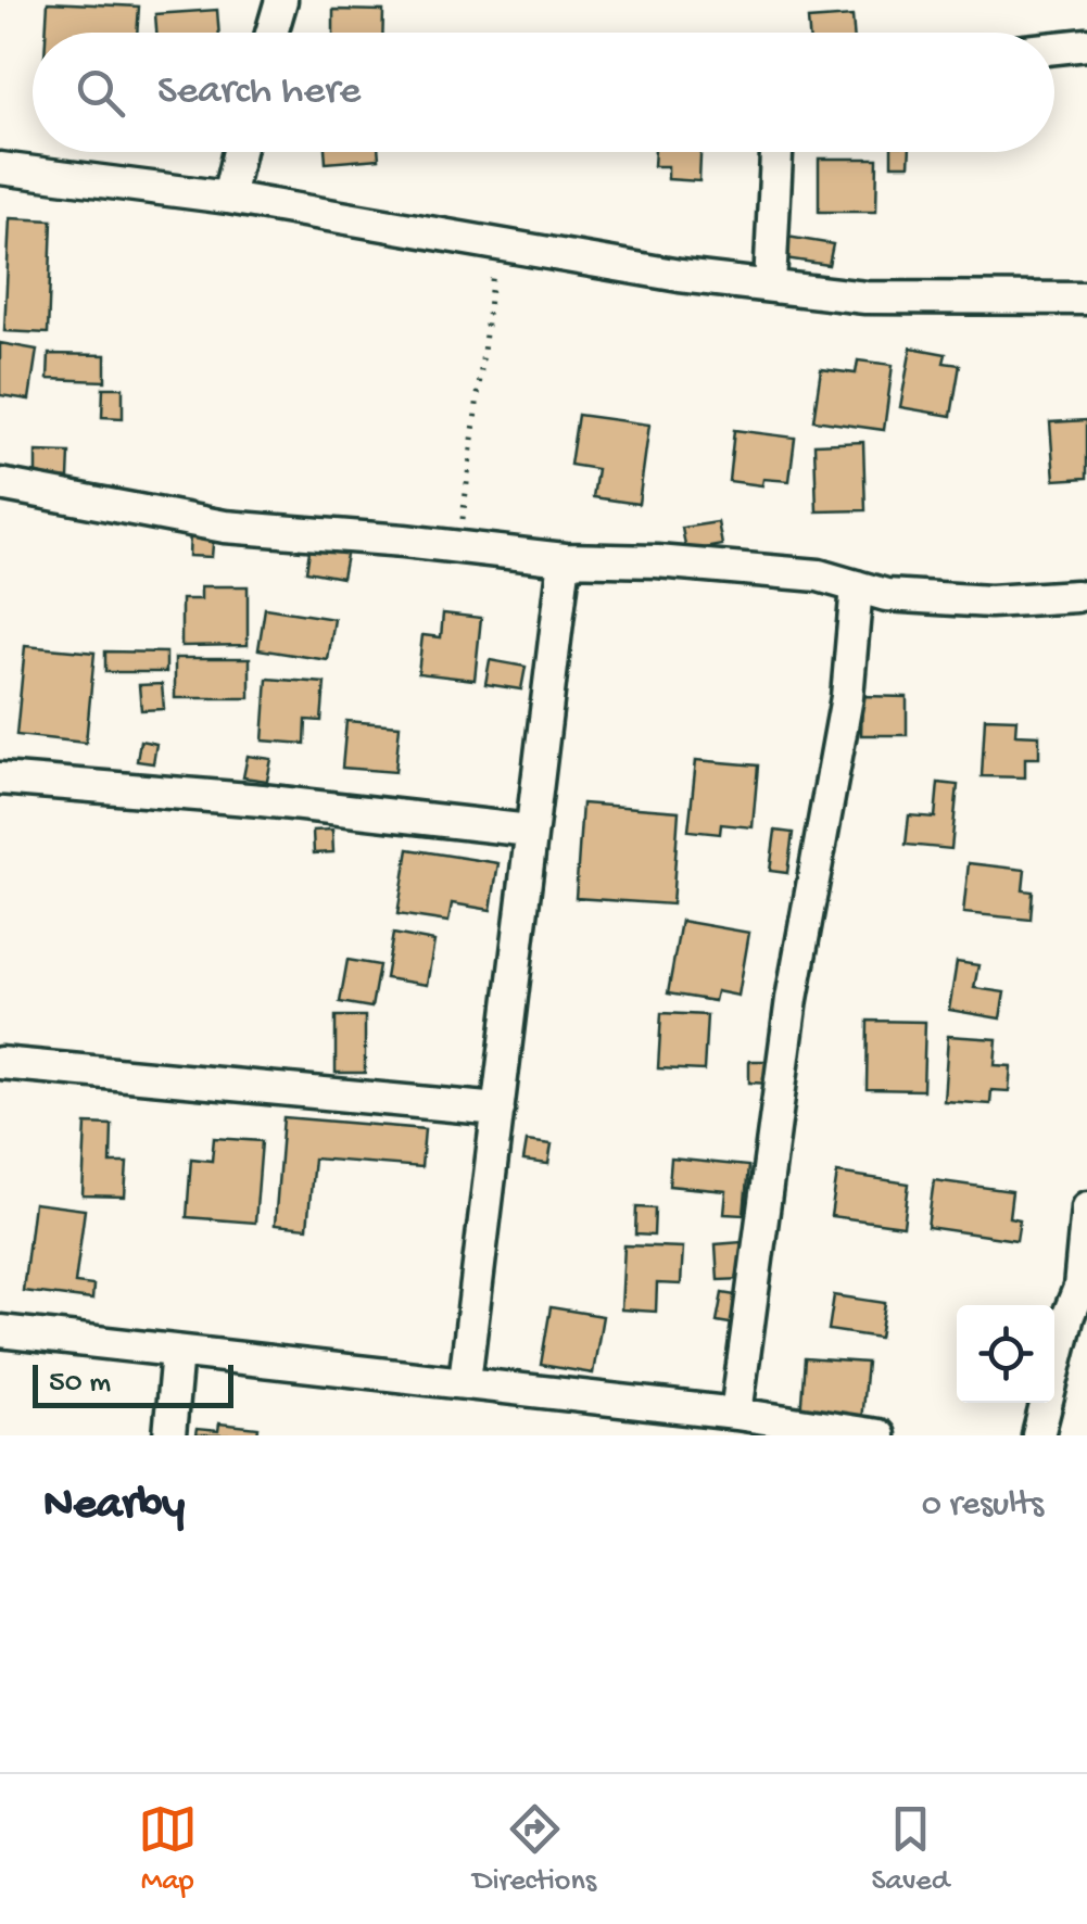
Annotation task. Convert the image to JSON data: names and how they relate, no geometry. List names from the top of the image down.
{
  "scale_bar": "50 m",
  "page": {
    "search": "Search here",
    "scale": "50 m",
    "heading": ["Nearby", "0 results"],
    "nav": ["Map", "Directions", "Saved"]
  }
}
